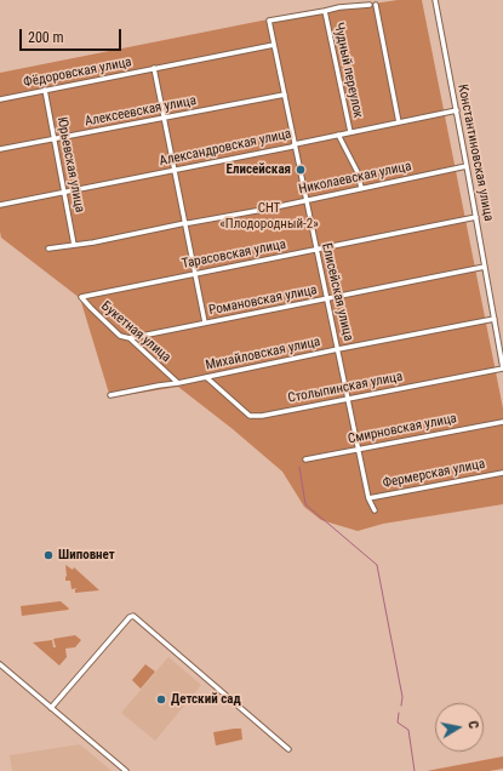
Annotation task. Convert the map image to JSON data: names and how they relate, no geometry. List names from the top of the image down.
{
  "streets": {
    "street": [
      "Чудный переулок",
      "Фёдоровская улица",
      "Алексеевская улица",
      "Александровская улица",
      "Константиновская улица",
      "Юрьевская улица",
      "Николаевская улица",
      "Тарасовская улица",
      "Елисейская улица",
      "Романовская улица",
      "Букетная улица",
      "Михайловская улица",
      "Столыпинская улица",
      "Смирновская улица",
      "Фермерская улица"
    ]
  },
  "crossings": [
    ["Чудный переулок", "Александровская улица"],
    ["Чудный переулок", "Николаевская улица"],
    ["Чудный переулок", "Елисейская улица"],
    ["Фёдоровская улица", "Юрьевская улица"],
    ["Фёдоровская улица", "Елисейская улица"],
    ["Алексеевская улица", "Юрьевская улица"],
    ["Алексеевская улица", "Елисейская улица"],
    ["Александровская улица", "Константиновская улица"],
    ["Александровская улица", "Юрьевская улица"],
    ["Александровская улица", "Елисейская улица"],
    ["Константиновская улица", "Николаевская улица"],
    ["Константиновская улица", "Тарасовская улица"],
    ["Константиновская улица", "Романовская улица"],
    ["Константиновская улица", "Михайловская улица"],
    ["Константиновская улица", "Столыпинская улица"],
    ["Юрьевская улица", "Николаевская улица"],
    ["Николаевская улица", "Елисейская улица"],
    ["Тарасовская улица", "Елисейская улица"],
    ["Тарасовская улица", "Букетная улица"],
    ["Елисейская улица", "Романовская улица"],
    ["Елисейская улица", "Михайловская улица"],
    ["Елисейская улица", "Столыпинская улица"],
    ["Елисейская улица", "Смирновская улица"],
    ["Елисейская улица", "Фермерская улица"],
    ["Романовская улица", "Букетная улица"],
    ["Букетная улица", "Михайловская улица"],
    ["Михайловская улица", "Столыпинская улица"]
  ],
  "parks": ["СНТ «Плодородный-2»"],
  "places": ["Елисейская", "Шиповнет", "Детский сад"],
  "scale_bar": "200 m",
  "north": "right"
}
